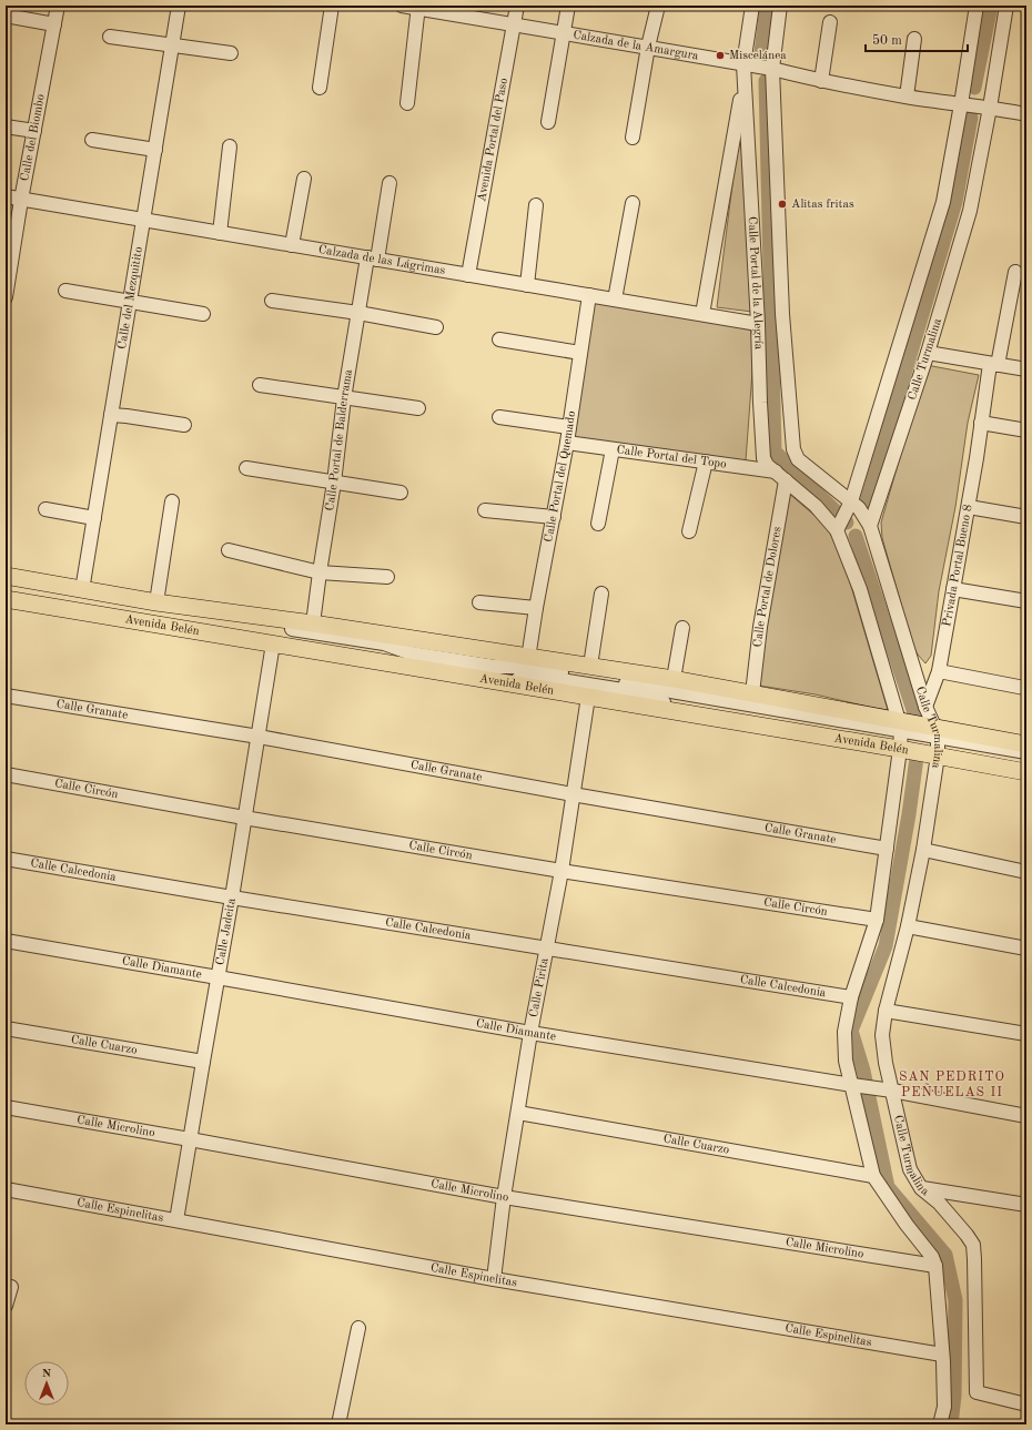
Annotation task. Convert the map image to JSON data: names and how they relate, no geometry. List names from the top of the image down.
{
  "streets": {
    "main road": ["Avenida Belén"],
    "street": [
      "Calzada de la Amargura",
      "Calle del Biombo",
      "Avenida Portal del Paso",
      "Calzada de las Lágrimas",
      "Calle Portal de la Alegría",
      "Calle del Mezquitito",
      "Calle Turmalina",
      "Calle Portal de Balderrama",
      "Calle Portal del Topo",
      "Calle Portal del Quemado",
      "Privada Portal Bueno 8",
      "Calle Portal de Dolores",
      "Calle Granate",
      "Calle Circón",
      "Calle Calcedonia",
      "Calle Jadeita",
      "Calle Diamante",
      "Calle Pirita",
      "Calle Cuarzo",
      "Calle Microlino",
      "Calle Espinelitas"
    ]
  },
  "crossings": [
    ["Calzada de la Amargura", "Avenida Portal del Paso"],
    ["Calzada de la Amargura", "Calle Portal de la Alegría"],
    ["Calzada de la Amargura", "Calle Turmalina"],
    ["Calle del Biombo", "Calzada de las Lágrimas"],
    ["Avenida Portal del Paso", "Calzada de las Lágrimas"],
    ["Calzada de las Lágrimas", "Calle Portal de la Alegría"],
    ["Calzada de las Lágrimas", "Calle del Mezquitito"],
    ["Calzada de las Lágrimas", "Calle Portal de Balderrama"],
    ["Calzada de las Lágrimas", "Calle Portal del Quemado"],
    ["Calle Portal de la Alegría", "Calle Turmalina"],
    ["Calle Portal de la Alegría", "Calle Portal del Topo"],
    ["Calle Portal de la Alegría", "Calle Portal de Dolores"],
    ["Calle del Mezquitito", "Avenida Belén"],
    ["Calle Turmalina", "Privada Portal Bueno 8"],
    ["Calle Turmalina", "Avenida Belén"],
    ["Calle Turmalina", "Calle Granate"],
    ["Calle Turmalina", "Calle Circón"],
    ["Calle Turmalina", "Calle Calcedonia"],
    ["Calle Turmalina", "Calle Diamante"],
    ["Calle Turmalina", "Calle Cuarzo"],
    ["Calle Turmalina", "Calle Microlino"],
    ["Calle Turmalina", "Calle Espinelitas"],
    ["Calle Portal de Balderrama", "Avenida Belén"],
    ["Calle Portal del Topo", "Calle Portal del Quemado"],
    ["Calle Portal del Topo", "Calle Portal de Dolores"],
    ["Calle Portal del Quemado", "Avenida Belén"],
    ["Calle Portal de Dolores", "Avenida Belén"],
    ["Avenida Belén", "Calle Jadeita"],
    ["Avenida Belén", "Calle Pirita"],
    ["Calle Granate", "Calle Jadeita"],
    ["Calle Granate", "Calle Pirita"],
    ["Calle Circón", "Calle Jadeita"],
    ["Calle Circón", "Calle Pirita"],
    ["Calle Calcedonia", "Calle Jadeita"],
    ["Calle Calcedonia", "Calle Pirita"],
    ["Calle Jadeita", "Calle Diamante"],
    ["Calle Jadeita", "Calle Cuarzo"],
    ["Calle Jadeita", "Calle Microlino"],
    ["Calle Jadeita", "Calle Espinelitas"],
    ["Calle Diamante", "Calle Pirita"],
    ["Calle Pirita", "Calle Cuarzo"],
    ["Calle Pirita", "Calle Microlino"],
    ["Calle Pirita", "Calle Espinelitas"]
  ],
  "districts": ["SAN PEDRITO PEÑUELAS II"],
  "places": ["Miscelánea", "Alitas fritas"],
  "scale_bar": "50 m",
  "north": "top"
}
